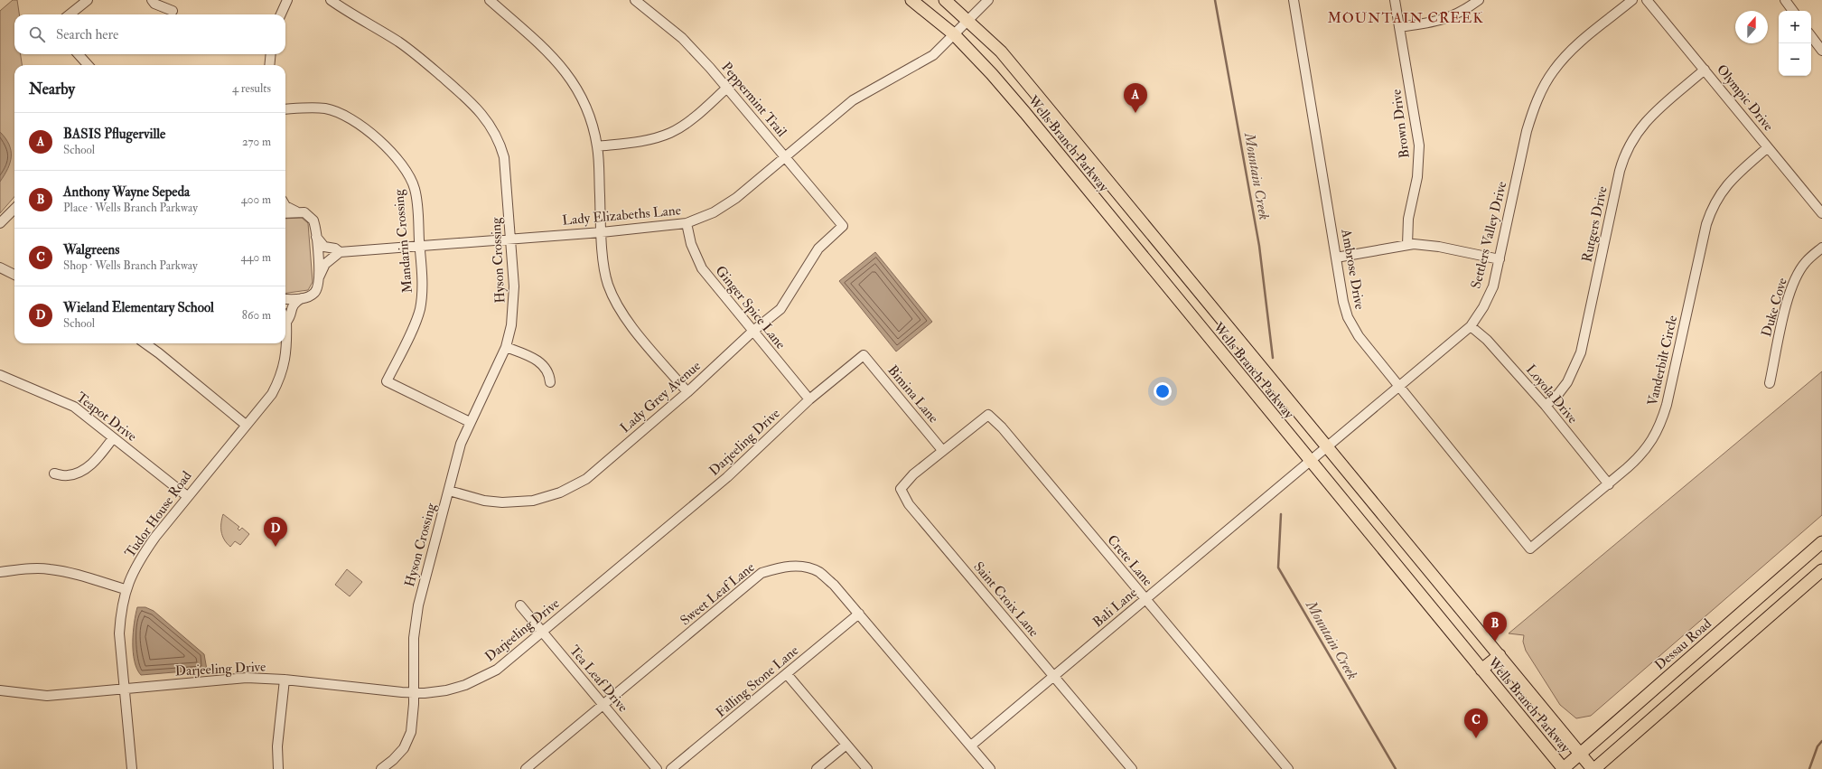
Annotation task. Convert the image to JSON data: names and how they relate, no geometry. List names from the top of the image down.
{
  "streets": {
    "main road": ["Wells Branch Parkway", "Dessau Road"],
    "street": [
      "Olympic Drive",
      "Peppermint Trail",
      "Brown Drive",
      "Lady Elizabeths Lane",
      "Rutgers Drive",
      "Settlers Valley Drive",
      "Mandarin Crossing",
      "Hyson Crossing",
      "Ambrose Drive",
      "Ginger Spice Lane",
      "Duke Cove",
      "Vanderbilt Circle",
      "Bimina Lane",
      "Loyola Drive",
      "Lady Grey Avenue",
      "Teapot Drive",
      "Darjeeling Drive",
      "Tudor House Road",
      "Crete Lane",
      "Sweet Leaf Lane",
      "Saint Croix Lane",
      "Bali Lane",
      "Tea Leaf Drive",
      "Falling Stone Lane"
    ]
  },
  "crossings": [
    ["Olympic Drive", "Rutgers Drive"],
    ["Olympic Drive", "Vanderbilt Circle"],
    ["Peppermint Trail", "Lady Elizabeths Lane"],
    ["Peppermint Trail", "Lady Grey Avenue"],
    ["Wells Branch Parkway", "Lady Elizabeths Lane"],
    ["Wells Branch Parkway", "Settlers Valley Drive"],
    ["Wells Branch Parkway", "Bali Lane"],
    ["Wells Branch Parkway", "Dessau Road"],
    ["Lady Elizabeths Lane", "Mandarin Crossing"],
    ["Lady Elizabeths Lane", "Hyson Crossing"],
    ["Lady Elizabeths Lane", "Ginger Spice Lane"],
    ["Lady Elizabeths Lane", "Tudor House Road"],
    ["Rutgers Drive", "Loyola Drive"],
    ["Settlers Valley Drive", "Ambrose Drive"],
    ["Settlers Valley Drive", "Loyola Drive"],
    ["Settlers Valley Drive", "Bali Lane"],
    ["Mandarin Crossing", "Hyson Crossing"],
    ["Hyson Crossing", "Lady Grey Avenue"],
    ["Hyson Crossing", "Darjeeling Drive"],
    ["Ambrose Drive", "Vanderbilt Circle"],
    ["Ginger Spice Lane", "Lady Grey Avenue"],
    ["Ginger Spice Lane", "Darjeeling Drive"],
    ["Vanderbilt Circle", "Loyola Drive"],
    ["Bimina Lane", "Darjeeling Drive"],
    ["Bimina Lane", "Crete Lane"],
    ["Bimina Lane", "Saint Croix Lane"],
    ["Teapot Drive", "Tudor House Road"],
    ["Darjeeling Drive", "Tudor House Road"],
    ["Darjeeling Drive", "Tea Leaf Drive"],
    ["Crete Lane", "Saint Croix Lane"],
    ["Crete Lane", "Bali Lane"],
    ["Sweet Leaf Lane", "Bali Lane"],
    ["Sweet Leaf Lane", "Tea Leaf Drive"],
    ["Sweet Leaf Lane", "Falling Stone Lane"],
    ["Saint Croix Lane", "Bali Lane"]
  ],
  "districts": ["MOUNTAIN CREEK"],
  "water": ["Mountain Creek"],
  "north": "top",
  "page": {
    "map_buttons": ["+", "−"],
    "search": "Search here",
    "heading": ["Nearby", "4 results"],
    "pins": [
      "A",
      "D",
      "B",
      "C"
    ],
    "list": [
      {
        "mark": "A",
        "name": "BASIS Pflugerville",
        "note": "School",
        "value": "270 m"
      },
      {
        "mark": "B",
        "name": "Anthony Wayne Sepeda",
        "note": "Place · Wells Branch Parkway",
        "value": "400 m"
      },
      {
        "mark": "C",
        "name": "Walgreens",
        "note": "Shop · Wells Branch Parkway",
        "value": "440 m"
      },
      {
        "mark": "D",
        "name": "Wieland Elementary School",
        "note": "School",
        "value": "860 m"
      }
    ]
  }
}
